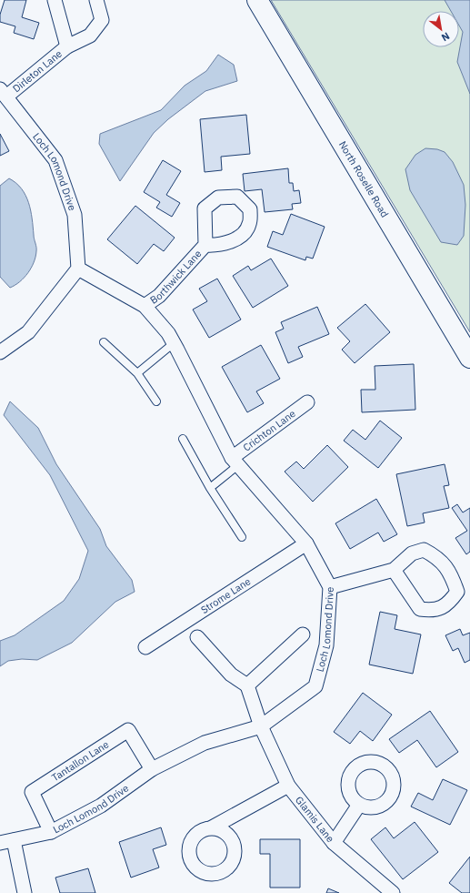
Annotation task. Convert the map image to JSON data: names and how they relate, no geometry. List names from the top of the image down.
{
  "streets": {
    "main road": ["North Roselle Road"],
    "street": [
      "Dirleton Lane",
      "Loch Lomond Drive",
      "Borthwick Lane",
      "Crichton Lane",
      "Strome Lane",
      "Tantallon Lane",
      "Glamis Lane"
    ]
  },
  "crossings": [
    ["Dirleton Lane", "Loch Lomond Drive"],
    ["Loch Lomond Drive", "Borthwick Lane"],
    ["Loch Lomond Drive", "Crichton Lane"],
    ["Loch Lomond Drive", "Strome Lane"],
    ["Loch Lomond Drive", "Tantallon Lane"],
    ["Loch Lomond Drive", "Glamis Lane"]
  ],
  "north": "bottom right"
}
